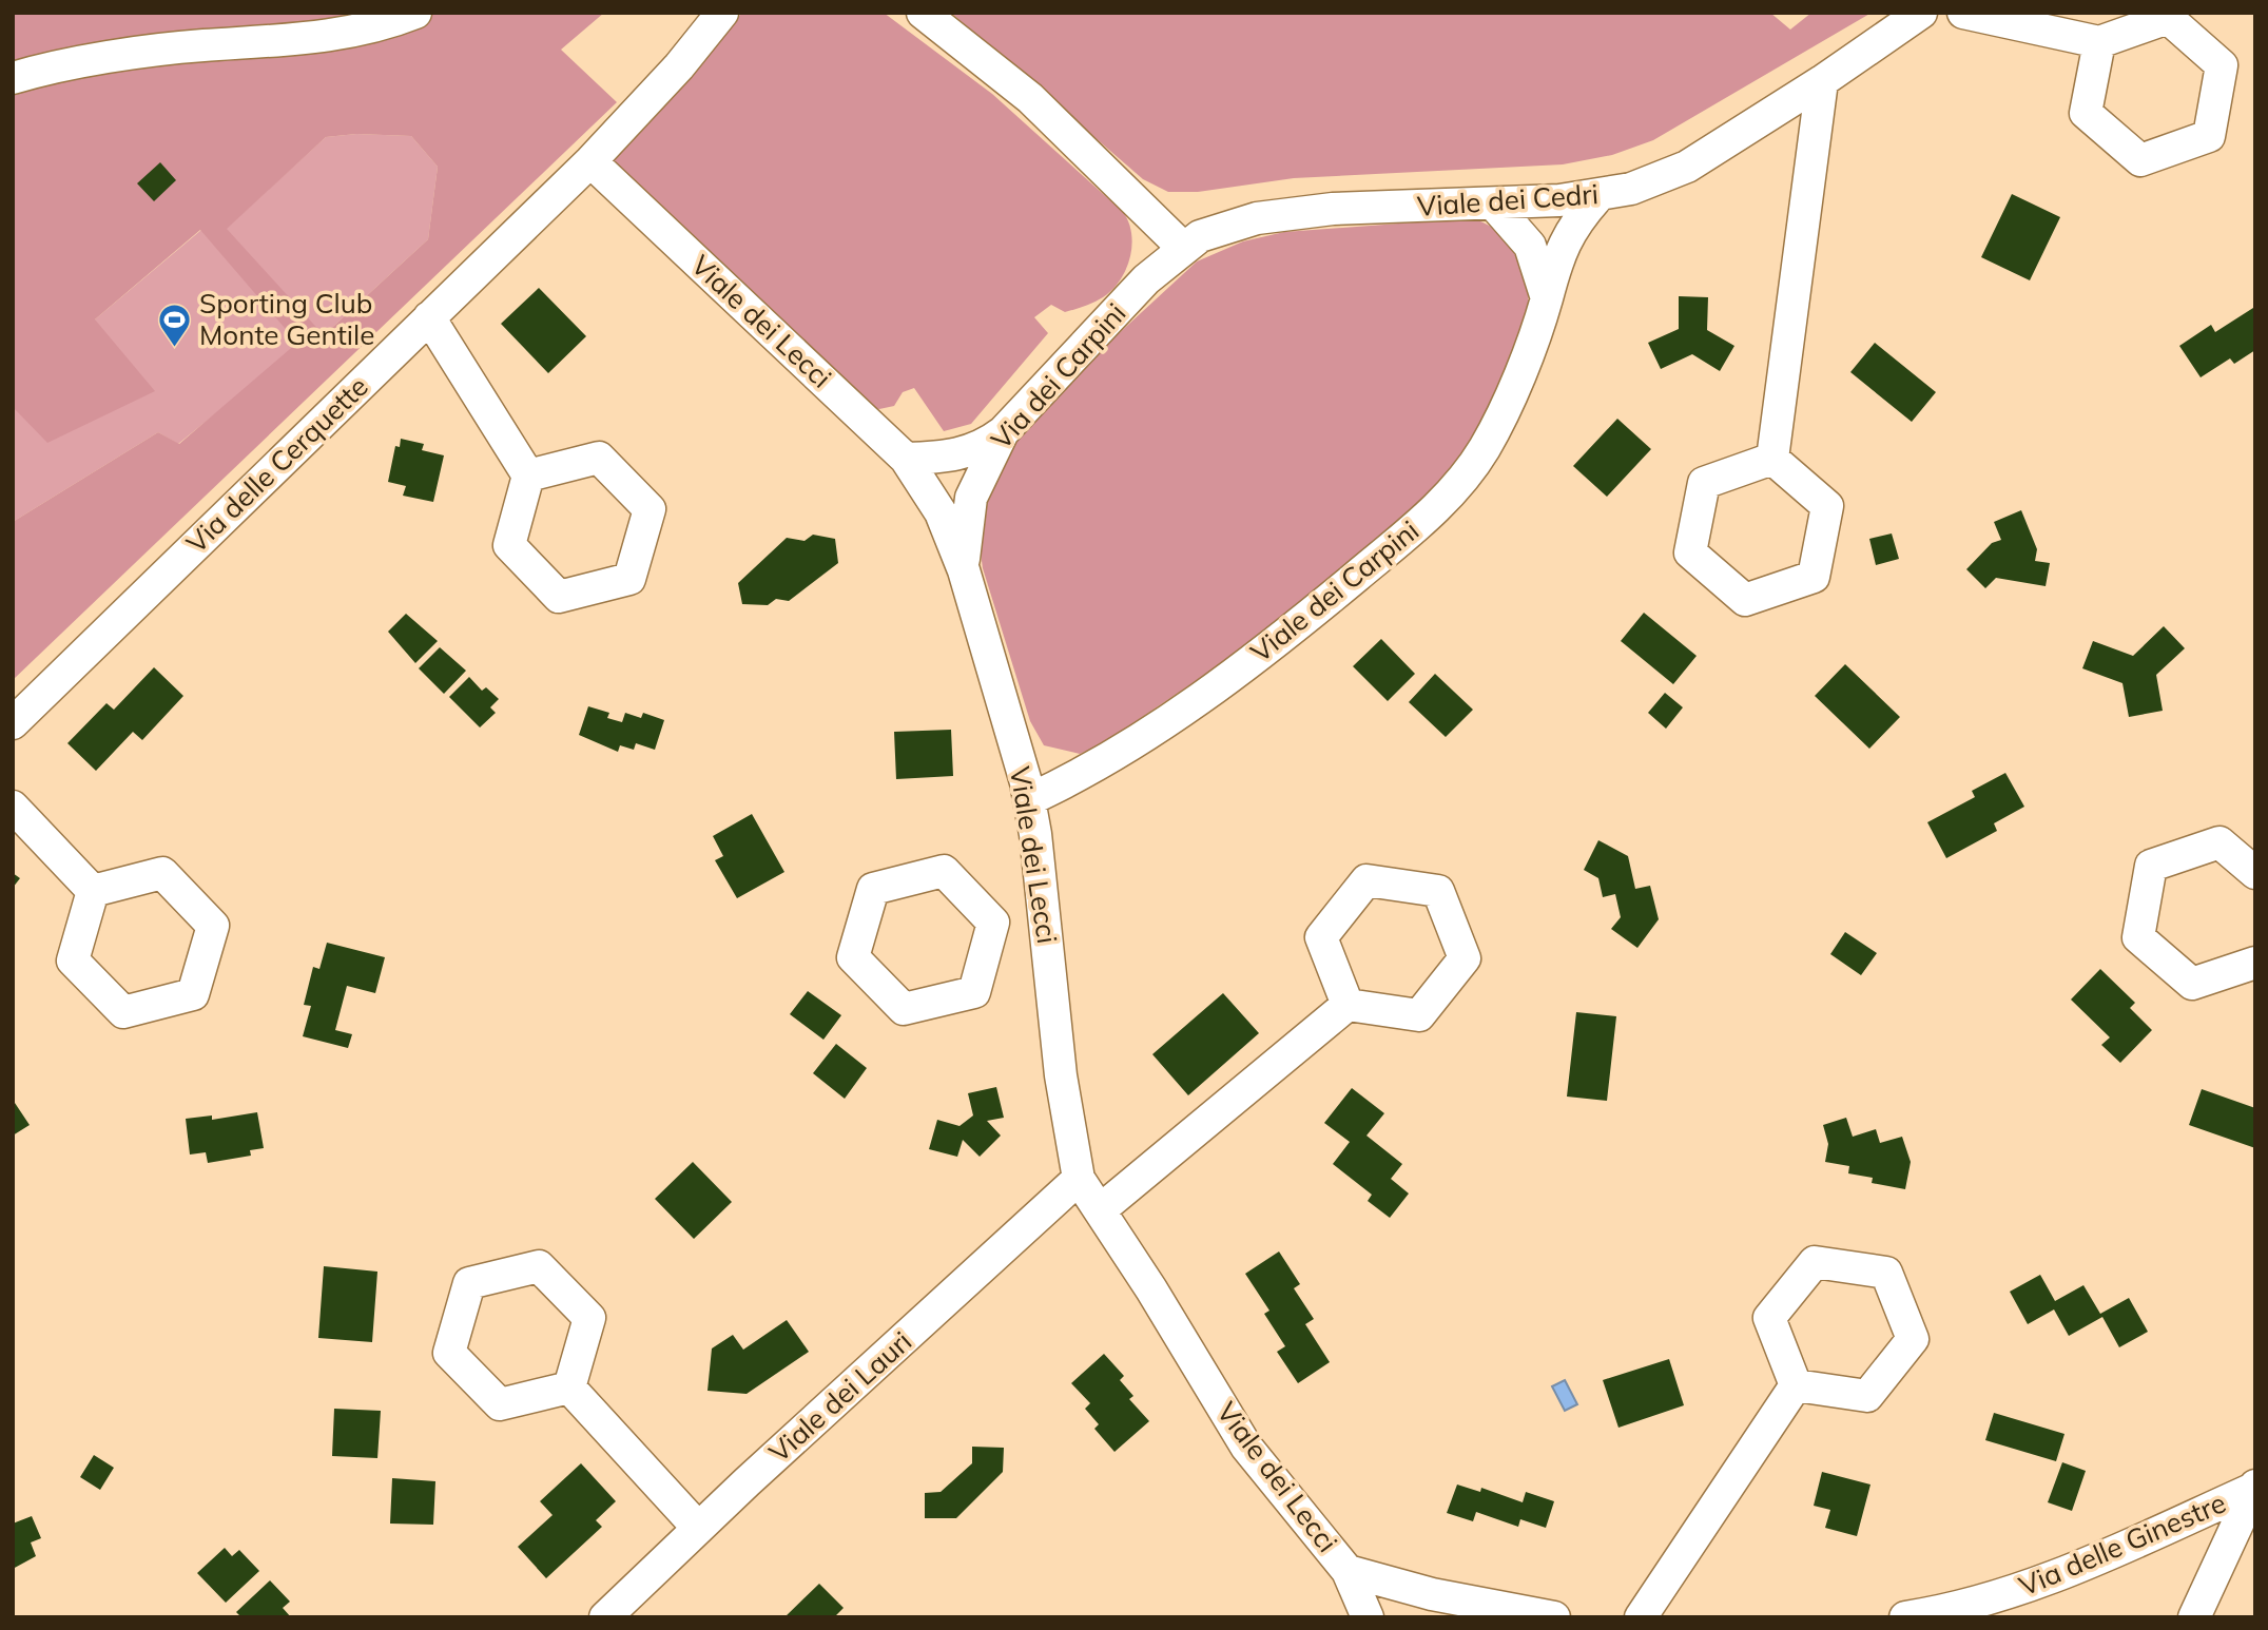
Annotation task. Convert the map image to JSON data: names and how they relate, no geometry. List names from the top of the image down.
{
  "streets": {
    "street": [
      "Viale dei Cedri",
      "Viale dei Lecci",
      "Via dei Carpini",
      "Via delle Cerquette",
      "Viale dei Carpini",
      "Viale dei Lauri",
      "Via delle Ginestre"
    ]
  },
  "crossings": [
    ["Viale dei Cedri", "Via dei Carpini"],
    ["Viale dei Cedri", "Viale dei Carpini"],
    ["Viale dei Lecci", "Via dei Carpini"],
    ["Viale dei Lecci", "Via delle Cerquette"],
    ["Viale dei Lecci", "Viale dei Carpini"],
    ["Viale dei Lecci", "Viale dei Lauri"]
  ],
  "places": {
    "sports": ["Sporting Club Monte Gentile"]
  }
}
